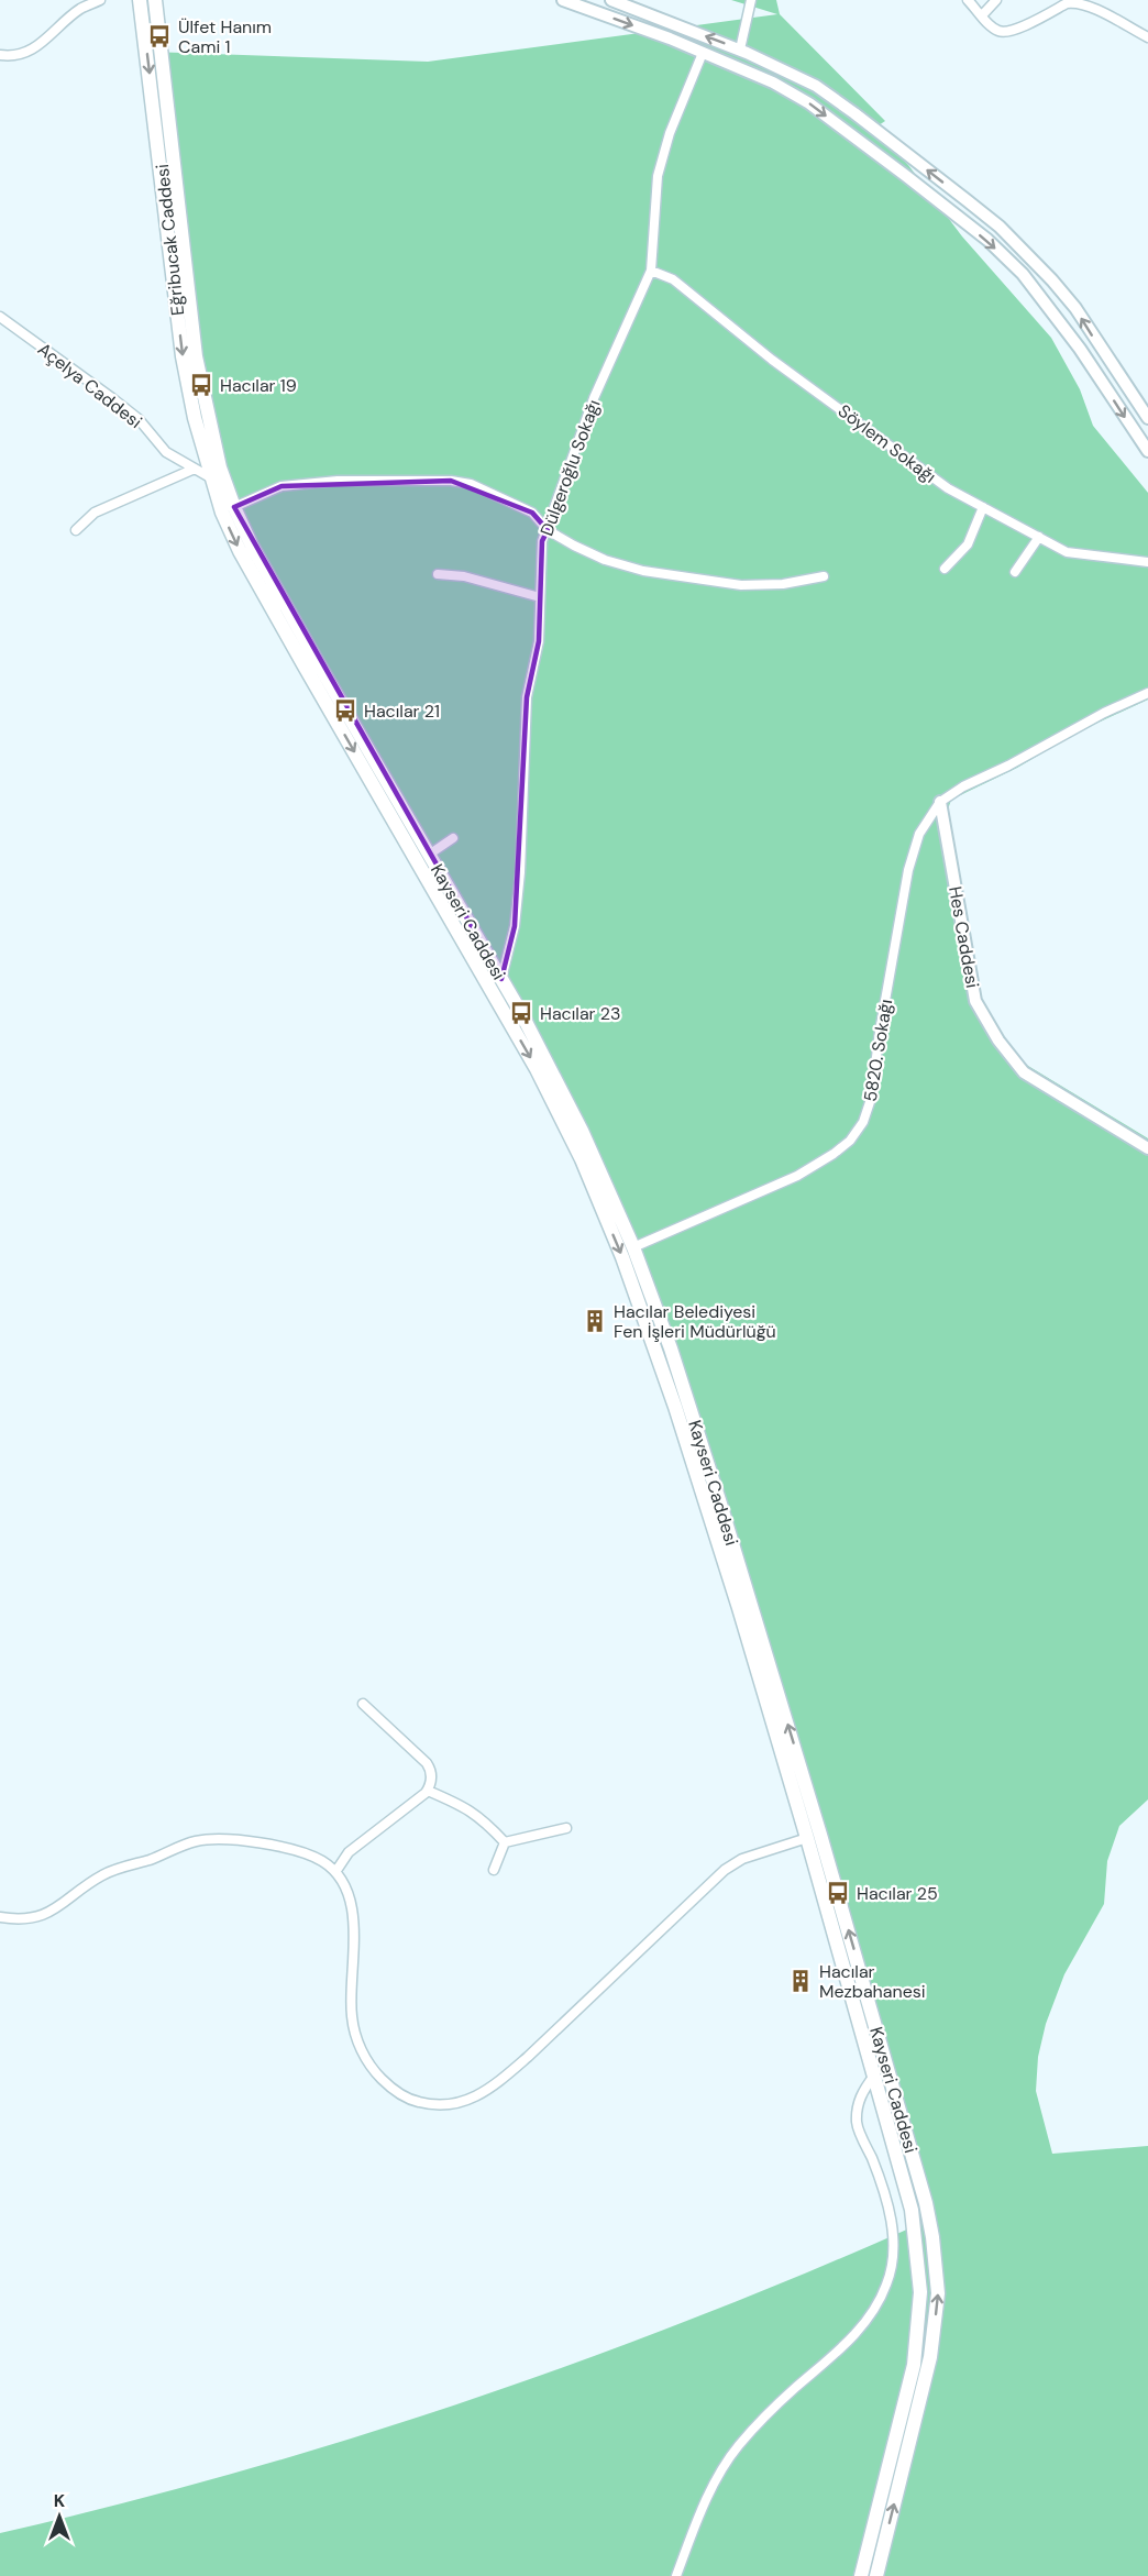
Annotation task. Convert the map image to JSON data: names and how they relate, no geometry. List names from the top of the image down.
{
  "streets": {
    "main road": ["Eğribucak Caddesi", "Kayseri Caddesi"],
    "street": [
      "Açelya Caddesi",
      "Söylem Sokağı",
      "Dülgeroğlu Sokağı",
      "Hes Caddesi",
      "5820. Sokağı"
    ]
  },
  "crossings": [
    ["Eğribucak Caddesi", "Açelya Caddesi"],
    ["Eğribucak Caddesi", "Kayseri Caddesi"],
    ["Açelya Caddesi", "Kayseri Caddesi"],
    ["Söylem Sokağı", "Dülgeroğlu Sokağı"],
    ["Dülgeroğlu Sokağı", "Kayseri Caddesi"],
    ["Kayseri Caddesi", "5820. Sokağı"],
    ["Hes Caddesi", "5820. Sokağı"]
  ],
  "places": {
    "bus stop": [
      "Ülfet Hanım Cami 1",
      "Hacılar 19",
      "Hacılar 21",
      "Hacılar 23",
      "Hacılar 25"
    ],
    "building": ["Hacılar Belediyesi Fen İşleri Müdürlüğü", "Hacılar Mezbahanesi"]
  },
  "north": "top"
}
